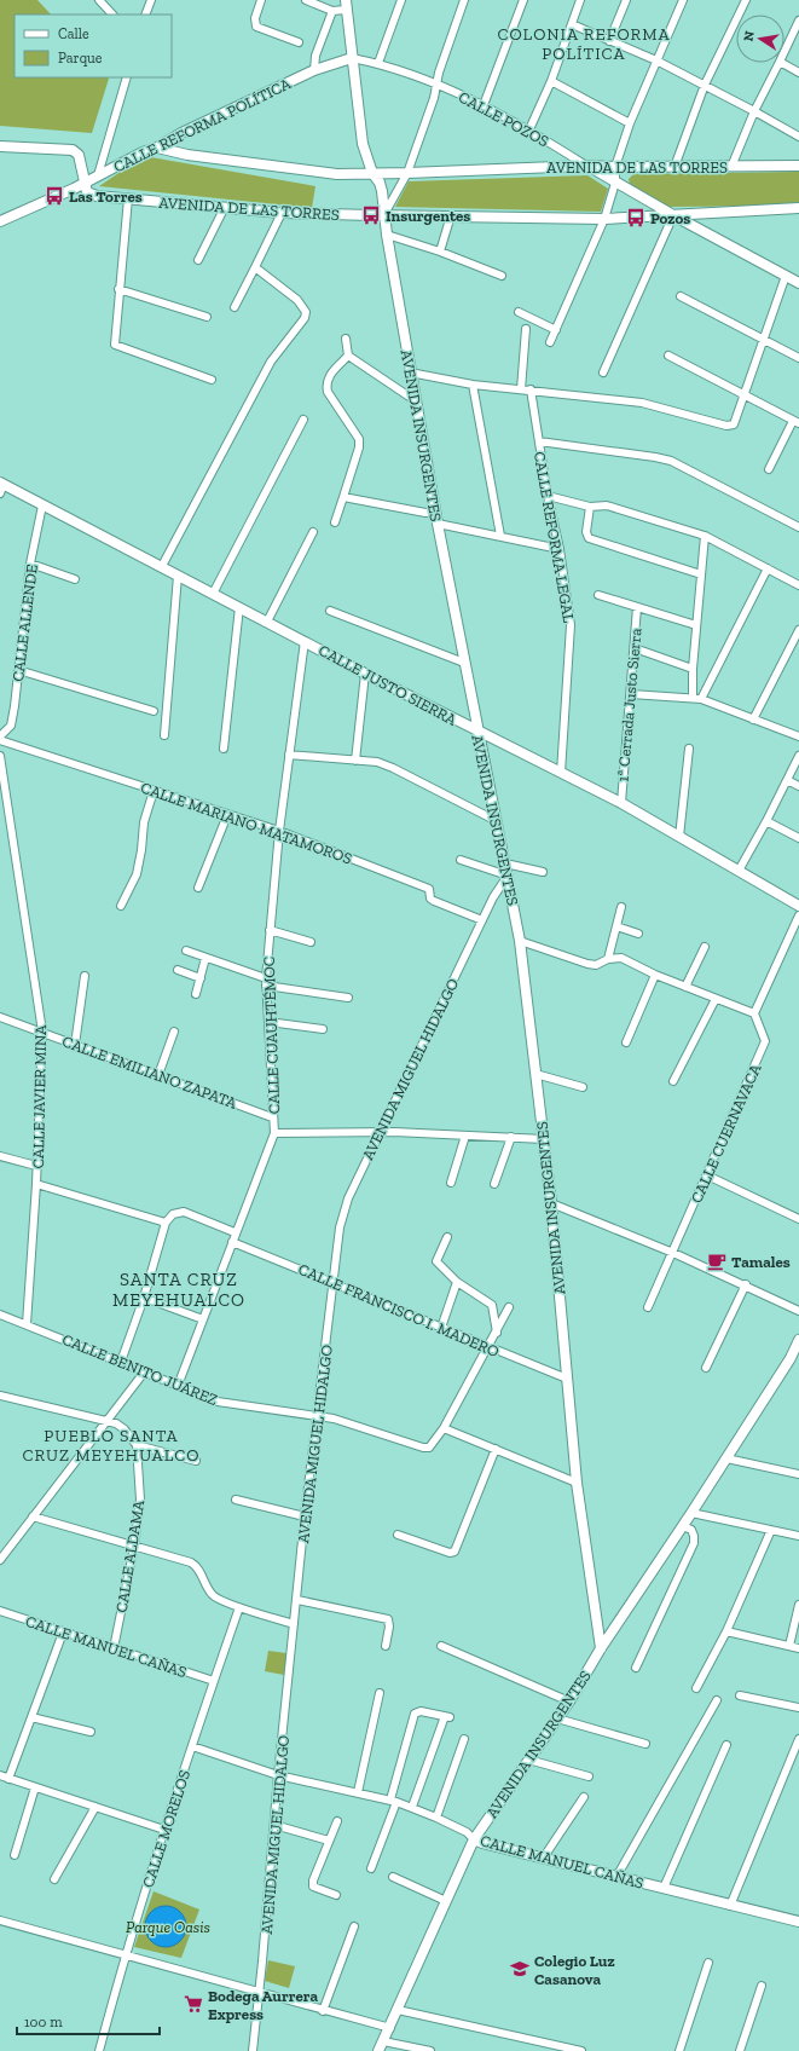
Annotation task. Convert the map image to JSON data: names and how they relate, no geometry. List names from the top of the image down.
{
  "streets": {
    "street": [
      "CALLE POZOS",
      "CALLE REFORMA POLÍTICA",
      "AVENIDA DE LAS TORRES",
      "AVENIDA INSURGENTES",
      "CALLE REFORMA LEGAL",
      "CALLE ALLENDE",
      "CALLE JUSTO SIERRA",
      "1ª Cerrada Justo Sierra",
      "CALLE MARIANO MATAMOROS",
      "CALLE CUAUHTÉMOC",
      "AVENIDA MIGUEL HIDALGO",
      "CALLE EMILIANO ZAPATA",
      "CALLE JAVIER MINA",
      "CALLE CUERNAVACA",
      "CALLE FRANCISCO I. MADERO",
      "CALLE BENITO JUÁREZ",
      "CALLE ALDAMA",
      "CALLE MANUEL CAÑAS",
      "CALLE MORELOS"
    ]
  },
  "crossings": [
    ["CALLE POZOS", "CALLE REFORMA POLÍTICA"],
    ["CALLE POZOS", "AVENIDA DE LAS TORRES"],
    ["CALLE POZOS", "AVENIDA INSURGENTES"],
    ["CALLE REFORMA POLÍTICA", "AVENIDA DE LAS TORRES"],
    ["CALLE REFORMA POLÍTICA", "AVENIDA INSURGENTES"],
    ["AVENIDA DE LAS TORRES", "AVENIDA INSURGENTES"],
    ["AVENIDA INSURGENTES", "CALLE JUSTO SIERRA"],
    ["AVENIDA INSURGENTES", "AVENIDA MIGUEL HIDALGO"],
    ["AVENIDA INSURGENTES", "CALLE FRANCISCO I. MADERO"],
    ["AVENIDA INSURGENTES", "CALLE MANUEL CAÑAS"],
    ["CALLE REFORMA LEGAL", "CALLE JUSTO SIERRA"],
    ["CALLE ALLENDE", "CALLE JUSTO SIERRA"],
    ["CALLE ALLENDE", "CALLE MARIANO MATAMOROS"],
    ["CALLE JUSTO SIERRA", "1ª Cerrada Justo Sierra"],
    ["CALLE JUSTO SIERRA", "CALLE CUAUHTÉMOC"],
    ["CALLE MARIANO MATAMOROS", "CALLE CUAUHTÉMOC"],
    ["CALLE MARIANO MATAMOROS", "AVENIDA MIGUEL HIDALGO"],
    ["CALLE CUAUHTÉMOC", "CALLE EMILIANO ZAPATA"],
    ["CALLE CUAUHTÉMOC", "CALLE FRANCISCO I. MADERO"],
    ["CALLE CUAUHTÉMOC", "CALLE BENITO JUÁREZ"],
    ["AVENIDA MIGUEL HIDALGO", "CALLE FRANCISCO I. MADERO"],
    ["AVENIDA MIGUEL HIDALGO", "CALLE BENITO JUÁREZ"],
    ["AVENIDA MIGUEL HIDALGO", "CALLE MANUEL CAÑAS"],
    ["CALLE EMILIANO ZAPATA", "CALLE JAVIER MINA"],
    ["CALLE JAVIER MINA", "CALLE BENITO JUÁREZ"],
    ["CALLE ALDAMA", "CALLE MANUEL CAÑAS"],
    ["CALLE MANUEL CAÑAS", "CALLE MORELOS"]
  ],
  "districts": ["COLONIA REFORMA POLÍTICA", "SANTA CRUZ MEYEHUALCO", "PUEBLO SANTA CRUZ MEYEHUALCO"],
  "parks": ["Parque Oasis"],
  "places": {
    "bus stop": ["Las Torres", "Insurgentes", "Pozos"],
    "cafe": ["Tamales"],
    "school or university": ["Colegio Luz Casanova"],
    "supermarket": ["Bodega Aurrera Express"]
  },
  "legend": ["Calle", "Parque"],
  "scale_bar": "100 m",
  "north": "left"
}
